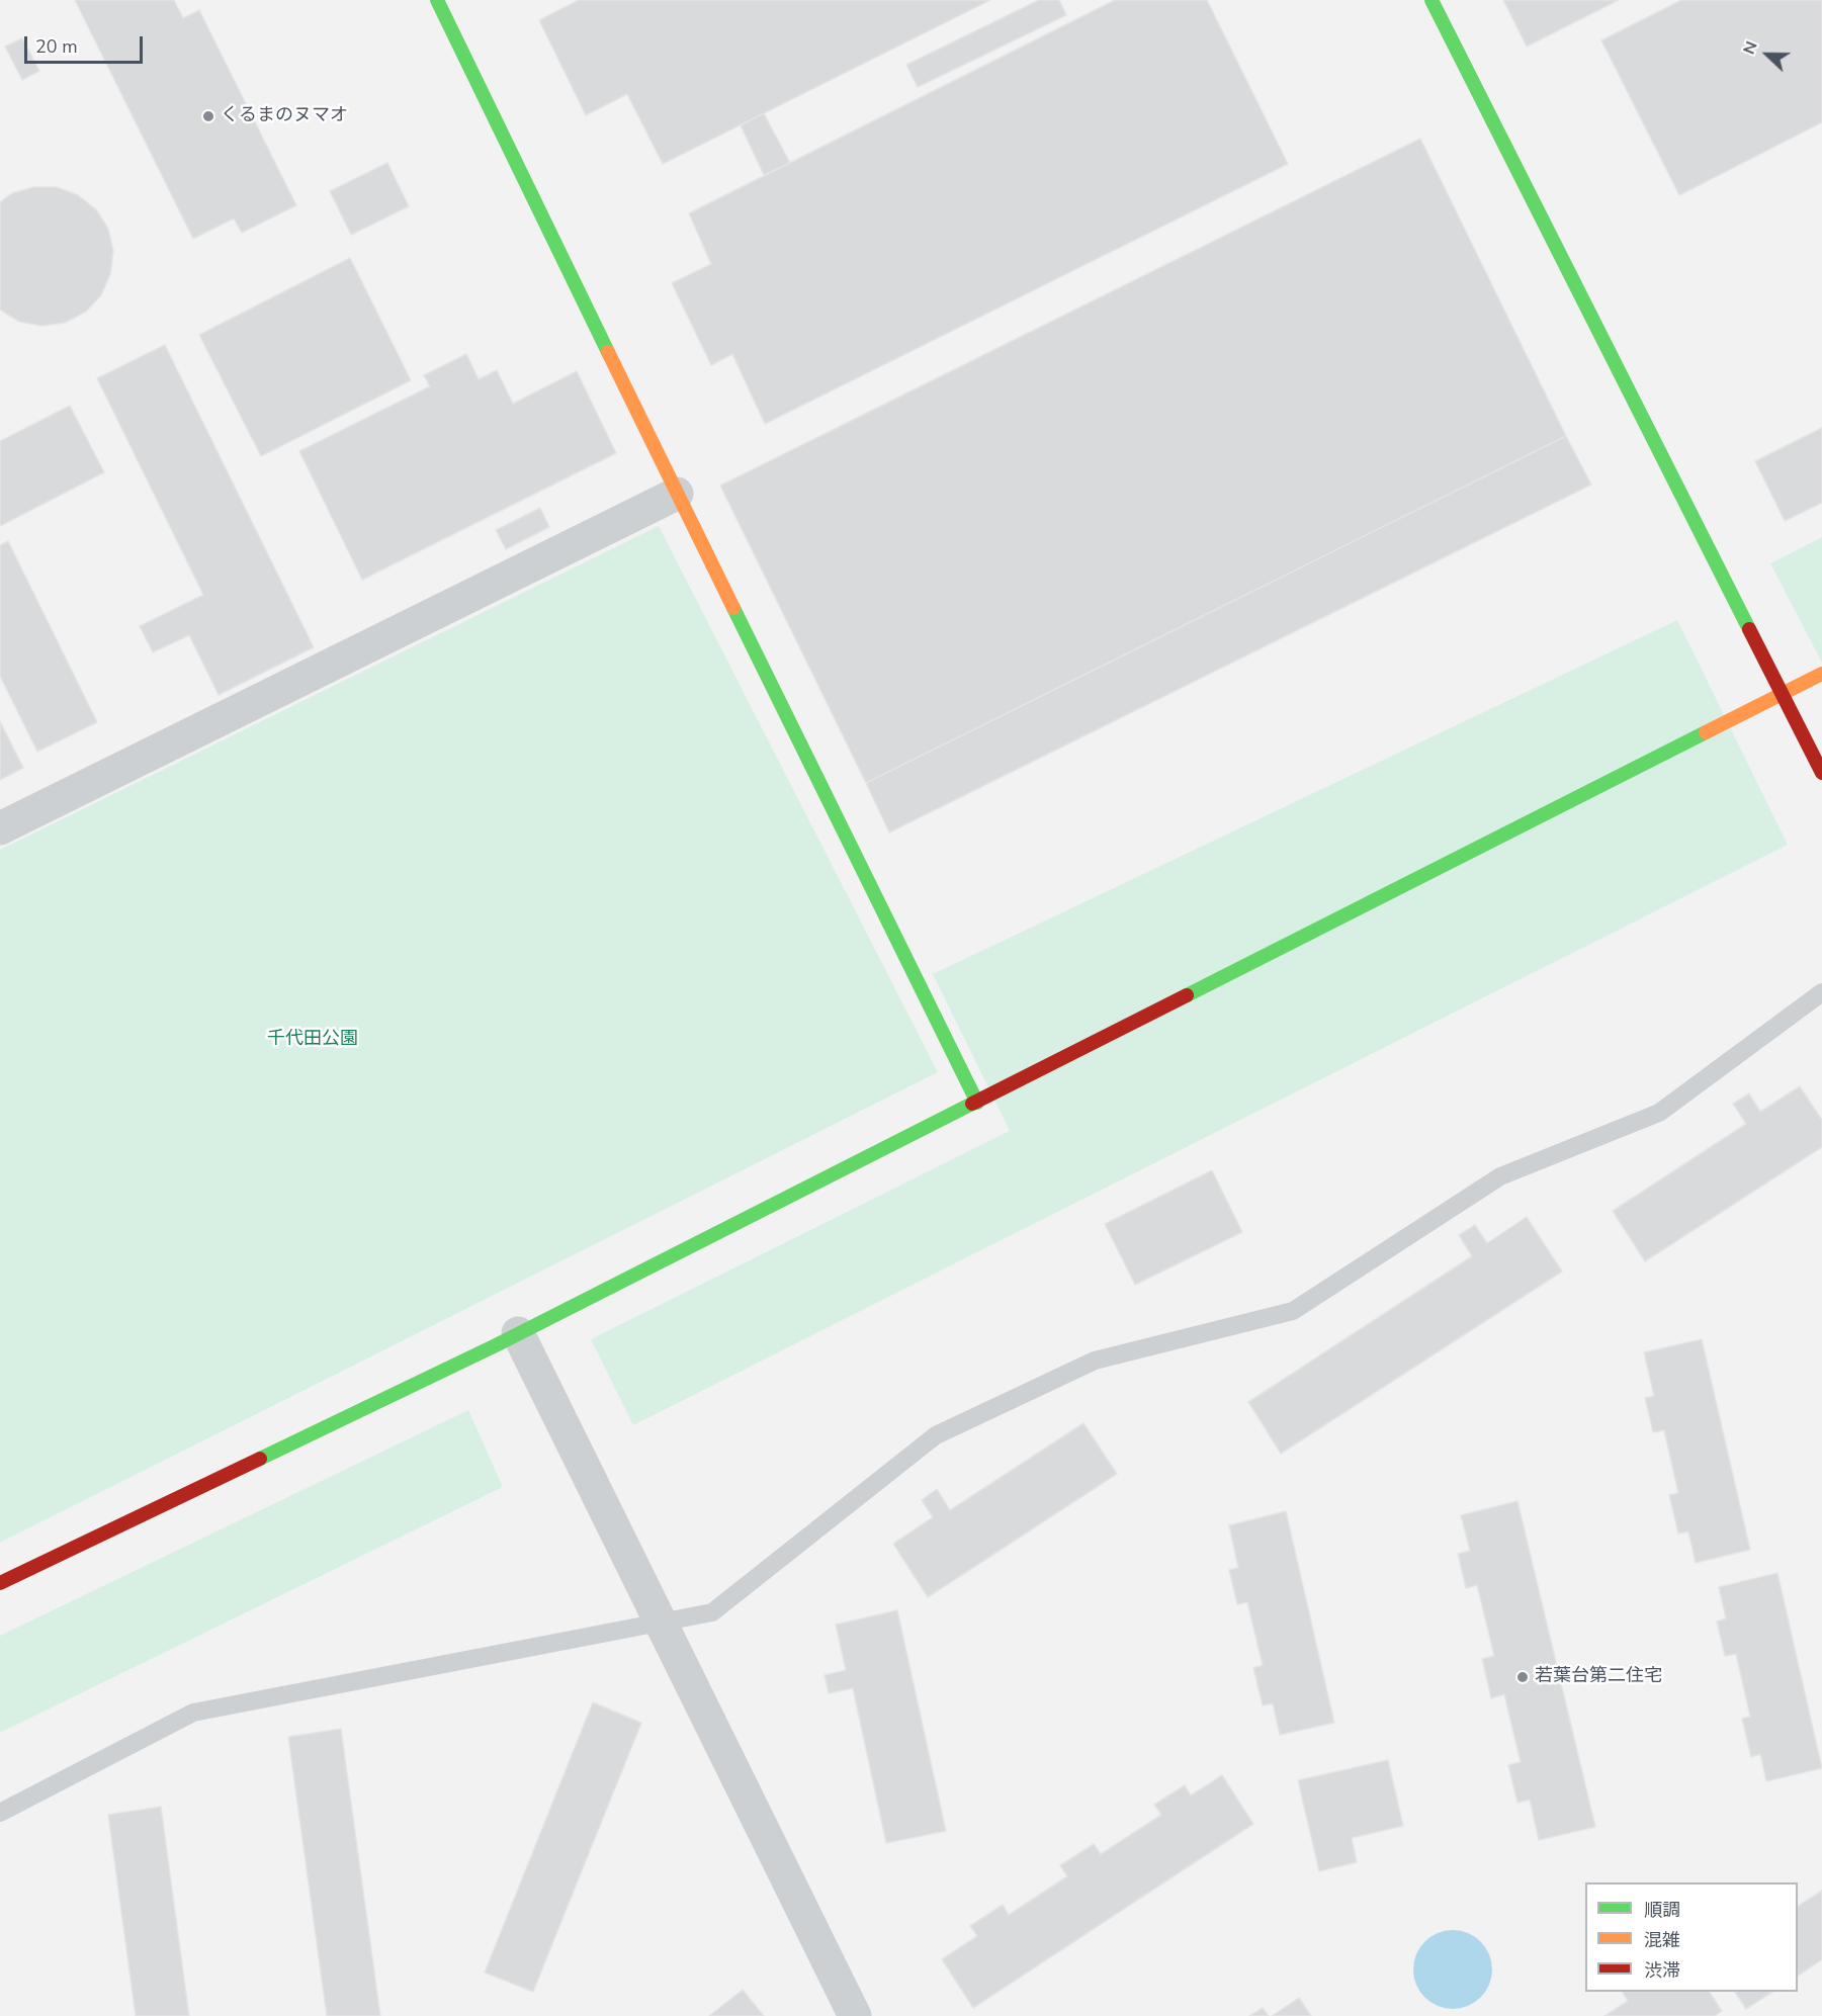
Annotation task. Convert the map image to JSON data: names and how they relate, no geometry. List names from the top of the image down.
{
  "parks": ["千代田公園"],
  "places": ["くるまのヌマオ", "若葉台第二住宅"],
  "legend": ["順調", "混雑", "渋滞"],
  "scale_bar": "20 m",
  "north": "left"
}
